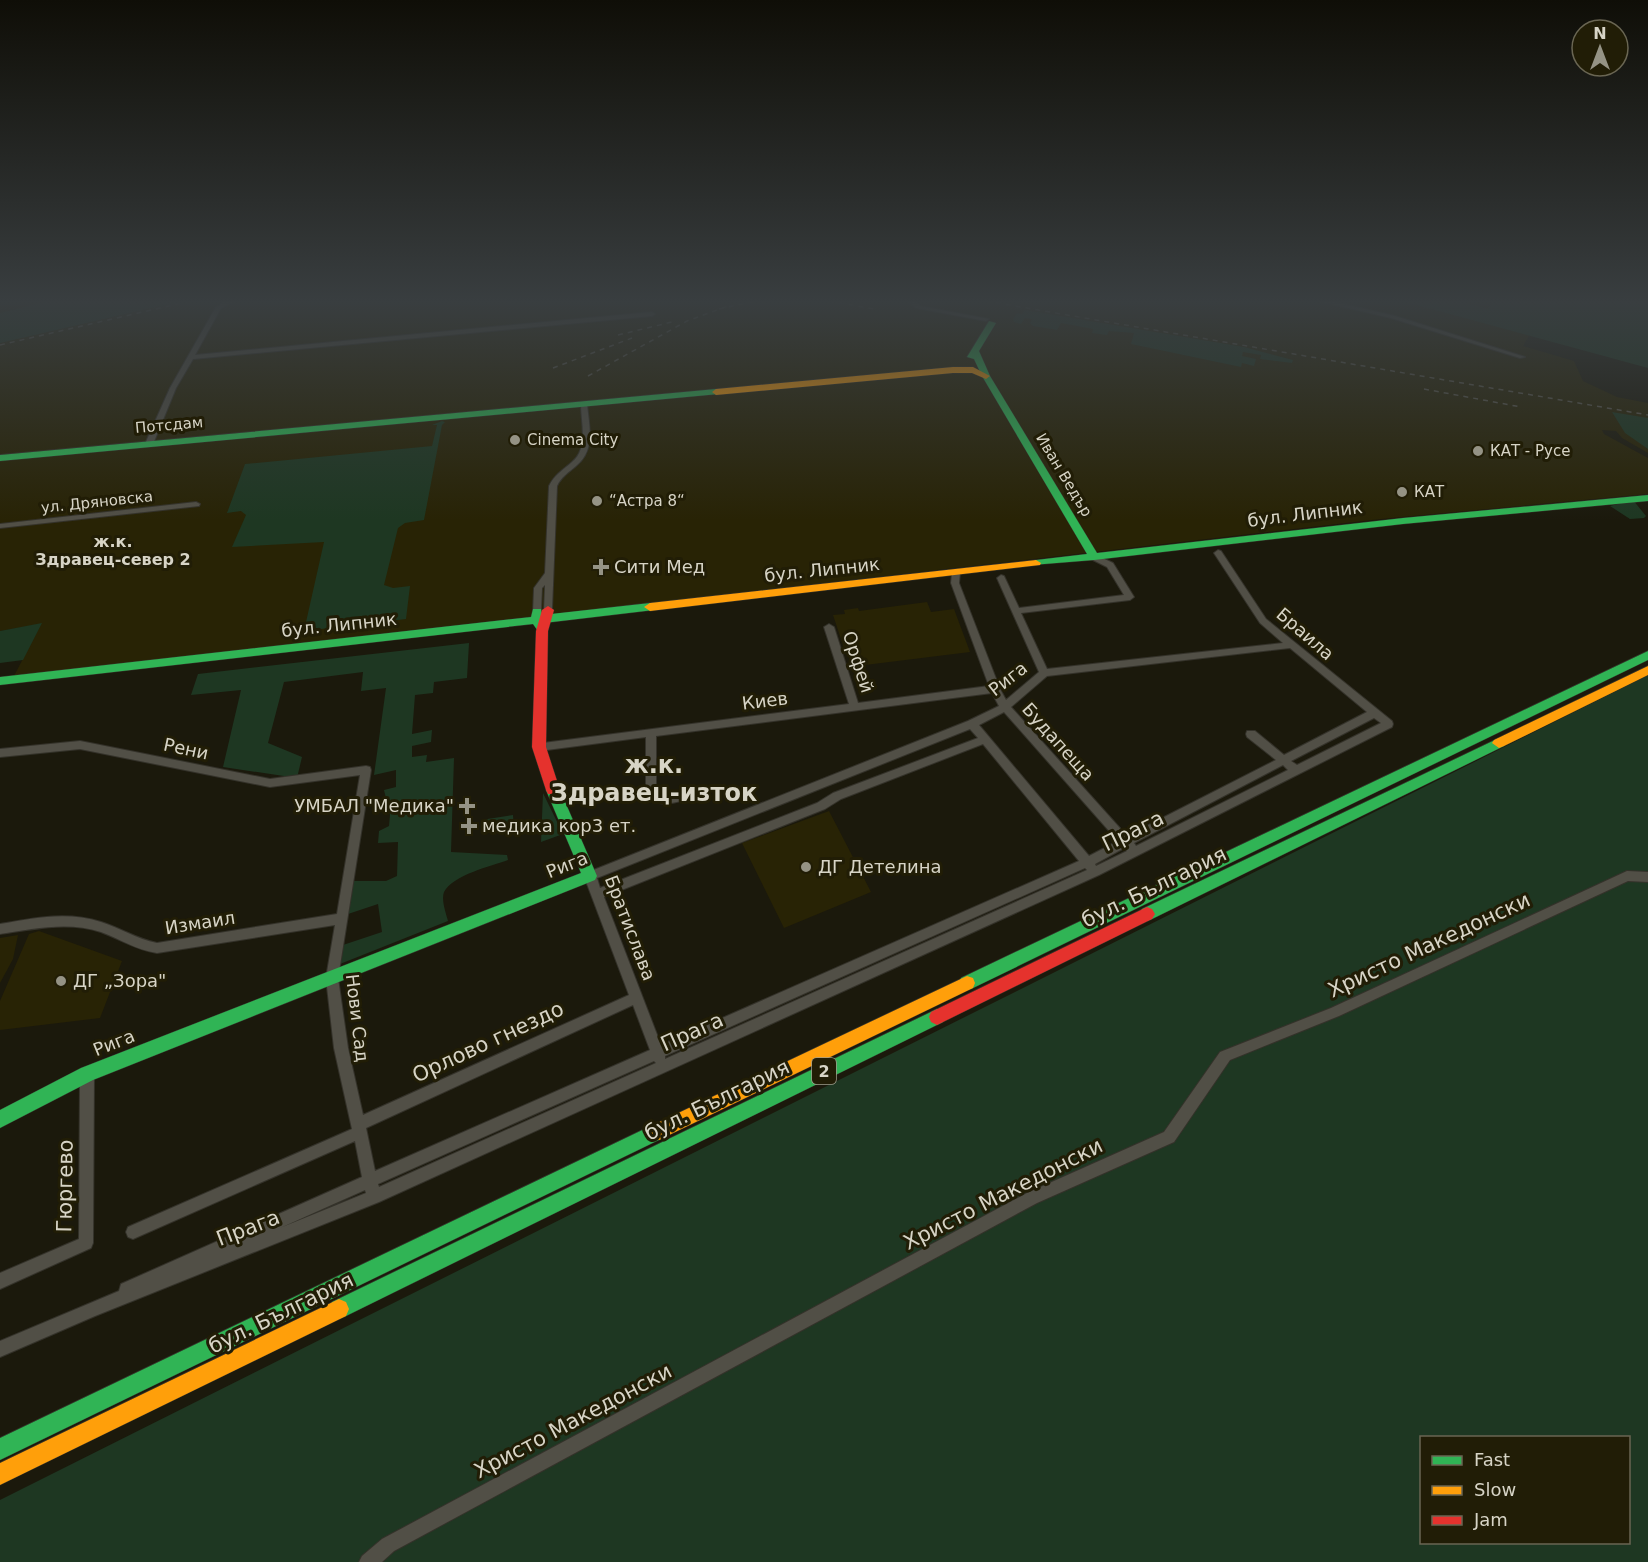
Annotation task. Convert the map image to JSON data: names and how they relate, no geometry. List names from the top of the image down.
{
  "streets": {
    "main road": [
      "Потсдам",
      "Иван Ведър",
      "бул. Липник",
      "Рига",
      "бул. България",
      "Братислава",
      "2"
    ],
    "street": [
      "ул. Дряновска",
      "Браила",
      "Орфей",
      "Киев",
      "Будапеща",
      "Рени",
      "Прага",
      "Измаил",
      "Христо Македонски",
      "Нови Сад",
      "Орлово гнездо",
      "Гюргево"
    ]
  },
  "crossings": [
    ["Потсдам", "Иван Ведър"],
    ["Иван Ведър", "бул. Липник"],
    ["бул. Липник", "Будапеща"],
    ["бул. Липник", "Братислава"],
    ["Браила", "Рига"],
    ["Браила", "Прага"],
    ["Орфей", "Киев"],
    ["Рига", "Будапеща"],
    ["Рига", "Братислава"],
    ["Рига", "Нови Сад"],
    ["Рига", "Гюргево"],
    ["Киев", "Будапеща"],
    ["Киев", "Братислава"],
    ["Будапеща", "Прага"],
    ["Рени", "Нови Сад"],
    ["Прага", "Братислава"],
    ["Прага", "Нови Сад"],
    ["Измаил", "Нови Сад"],
    ["Братислава", "Орлово гнездо"],
    ["Нови Сад", "Орлово гнездо"]
  ],
  "districts": ["ж.к. Здравец-север 2", "ж.к. Здравец-изток"],
  "places": {
    "other": [
      "Cinema City",
      "КАТ - Русе",
      "КАТ",
      "“Астра 8“",
      "ДГ Детелина",
      "ДГ „Зора\""
    ],
    "health": ["Сити Мед", "УМБАЛ \"Медика\"", "медика кор3 ет."]
  },
  "legend": ["Fast", "Slow", "Jam"],
  "north": "top"
}
